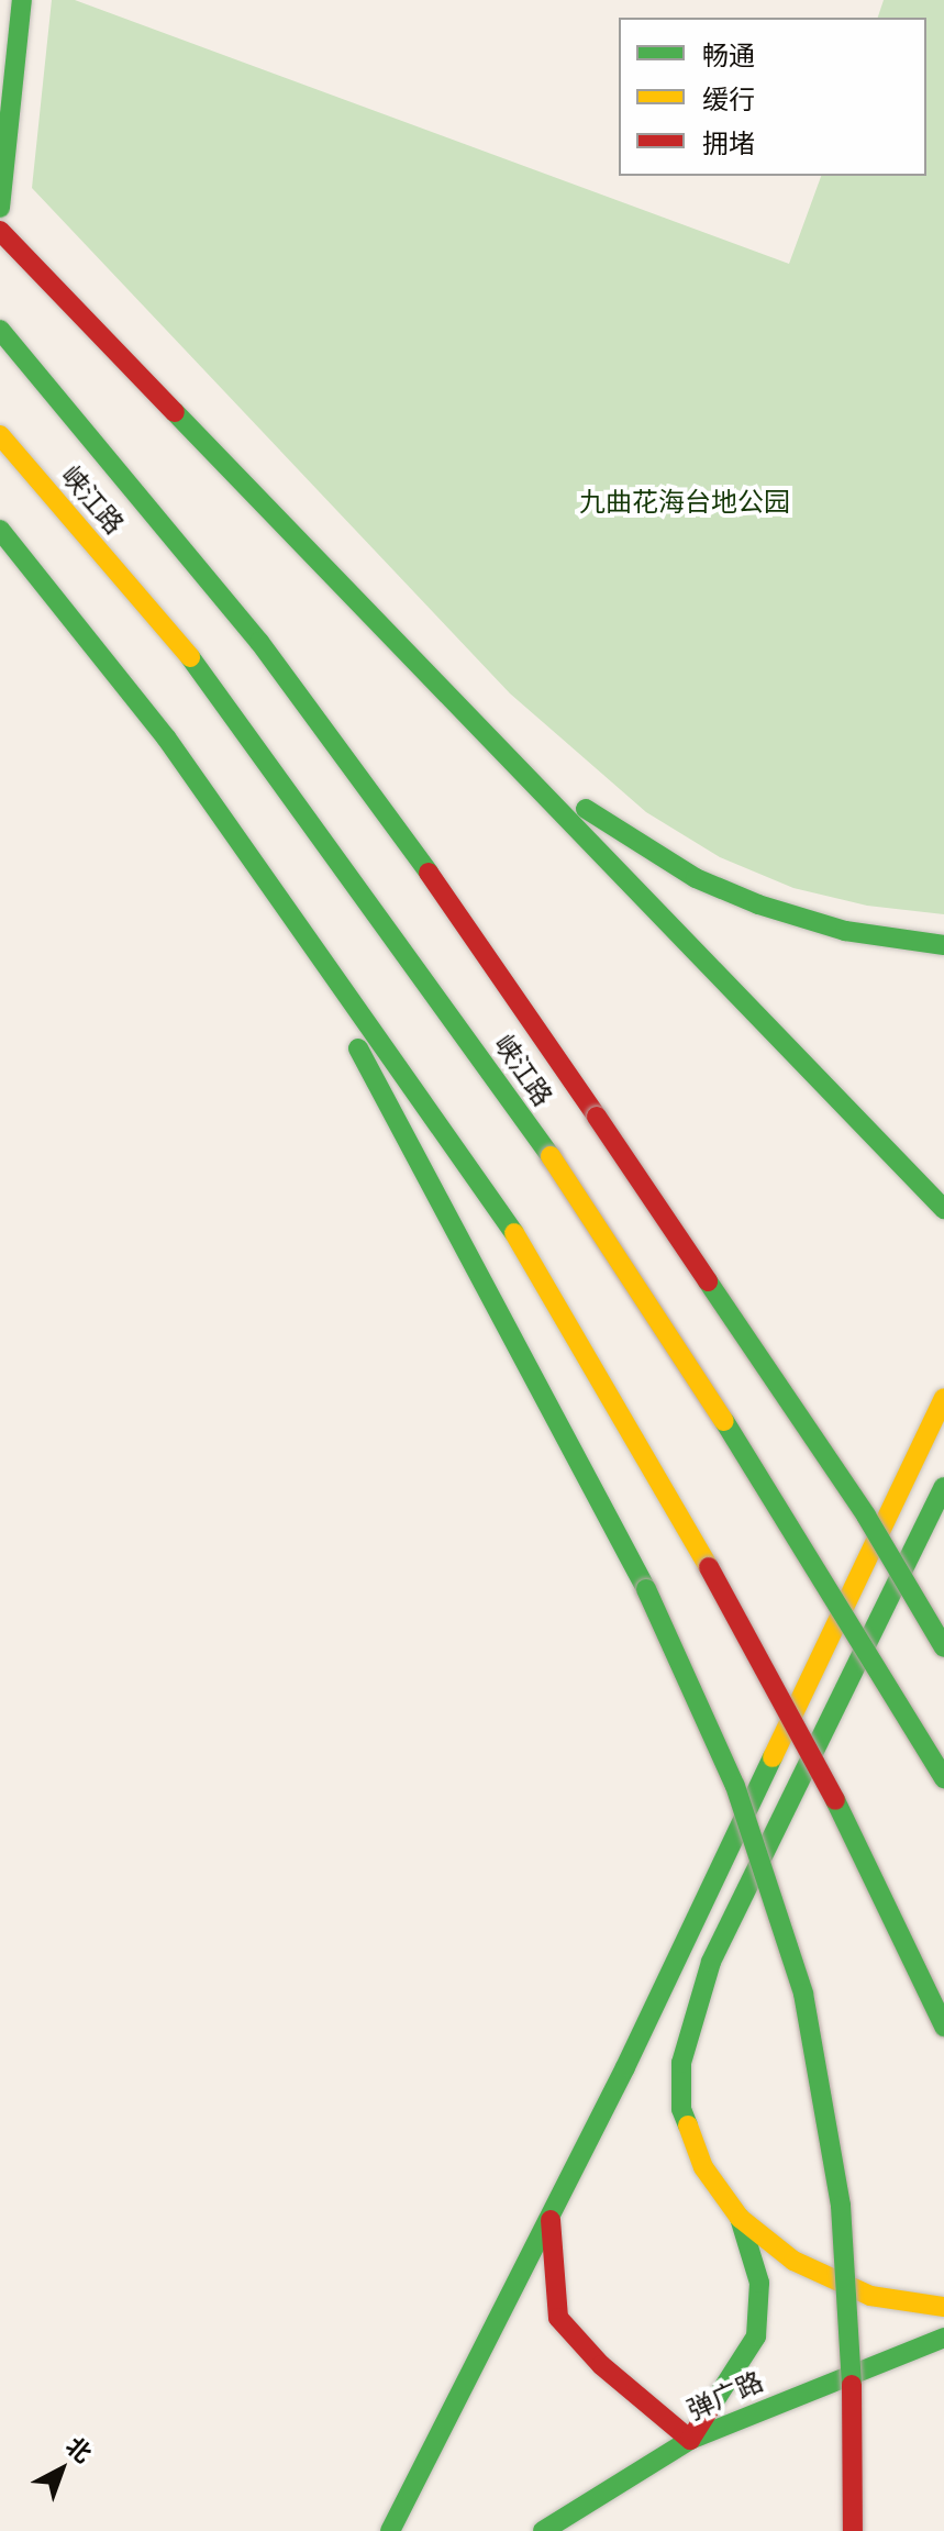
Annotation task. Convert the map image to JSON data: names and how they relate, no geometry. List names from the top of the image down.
{
  "streets": {
    "main road": ["峡江路", "弹广路"]
  },
  "parks": ["九曲花海台地公园"],
  "legend": ["畅通", "缓行", "拥堵"],
  "north": "top right"
}
